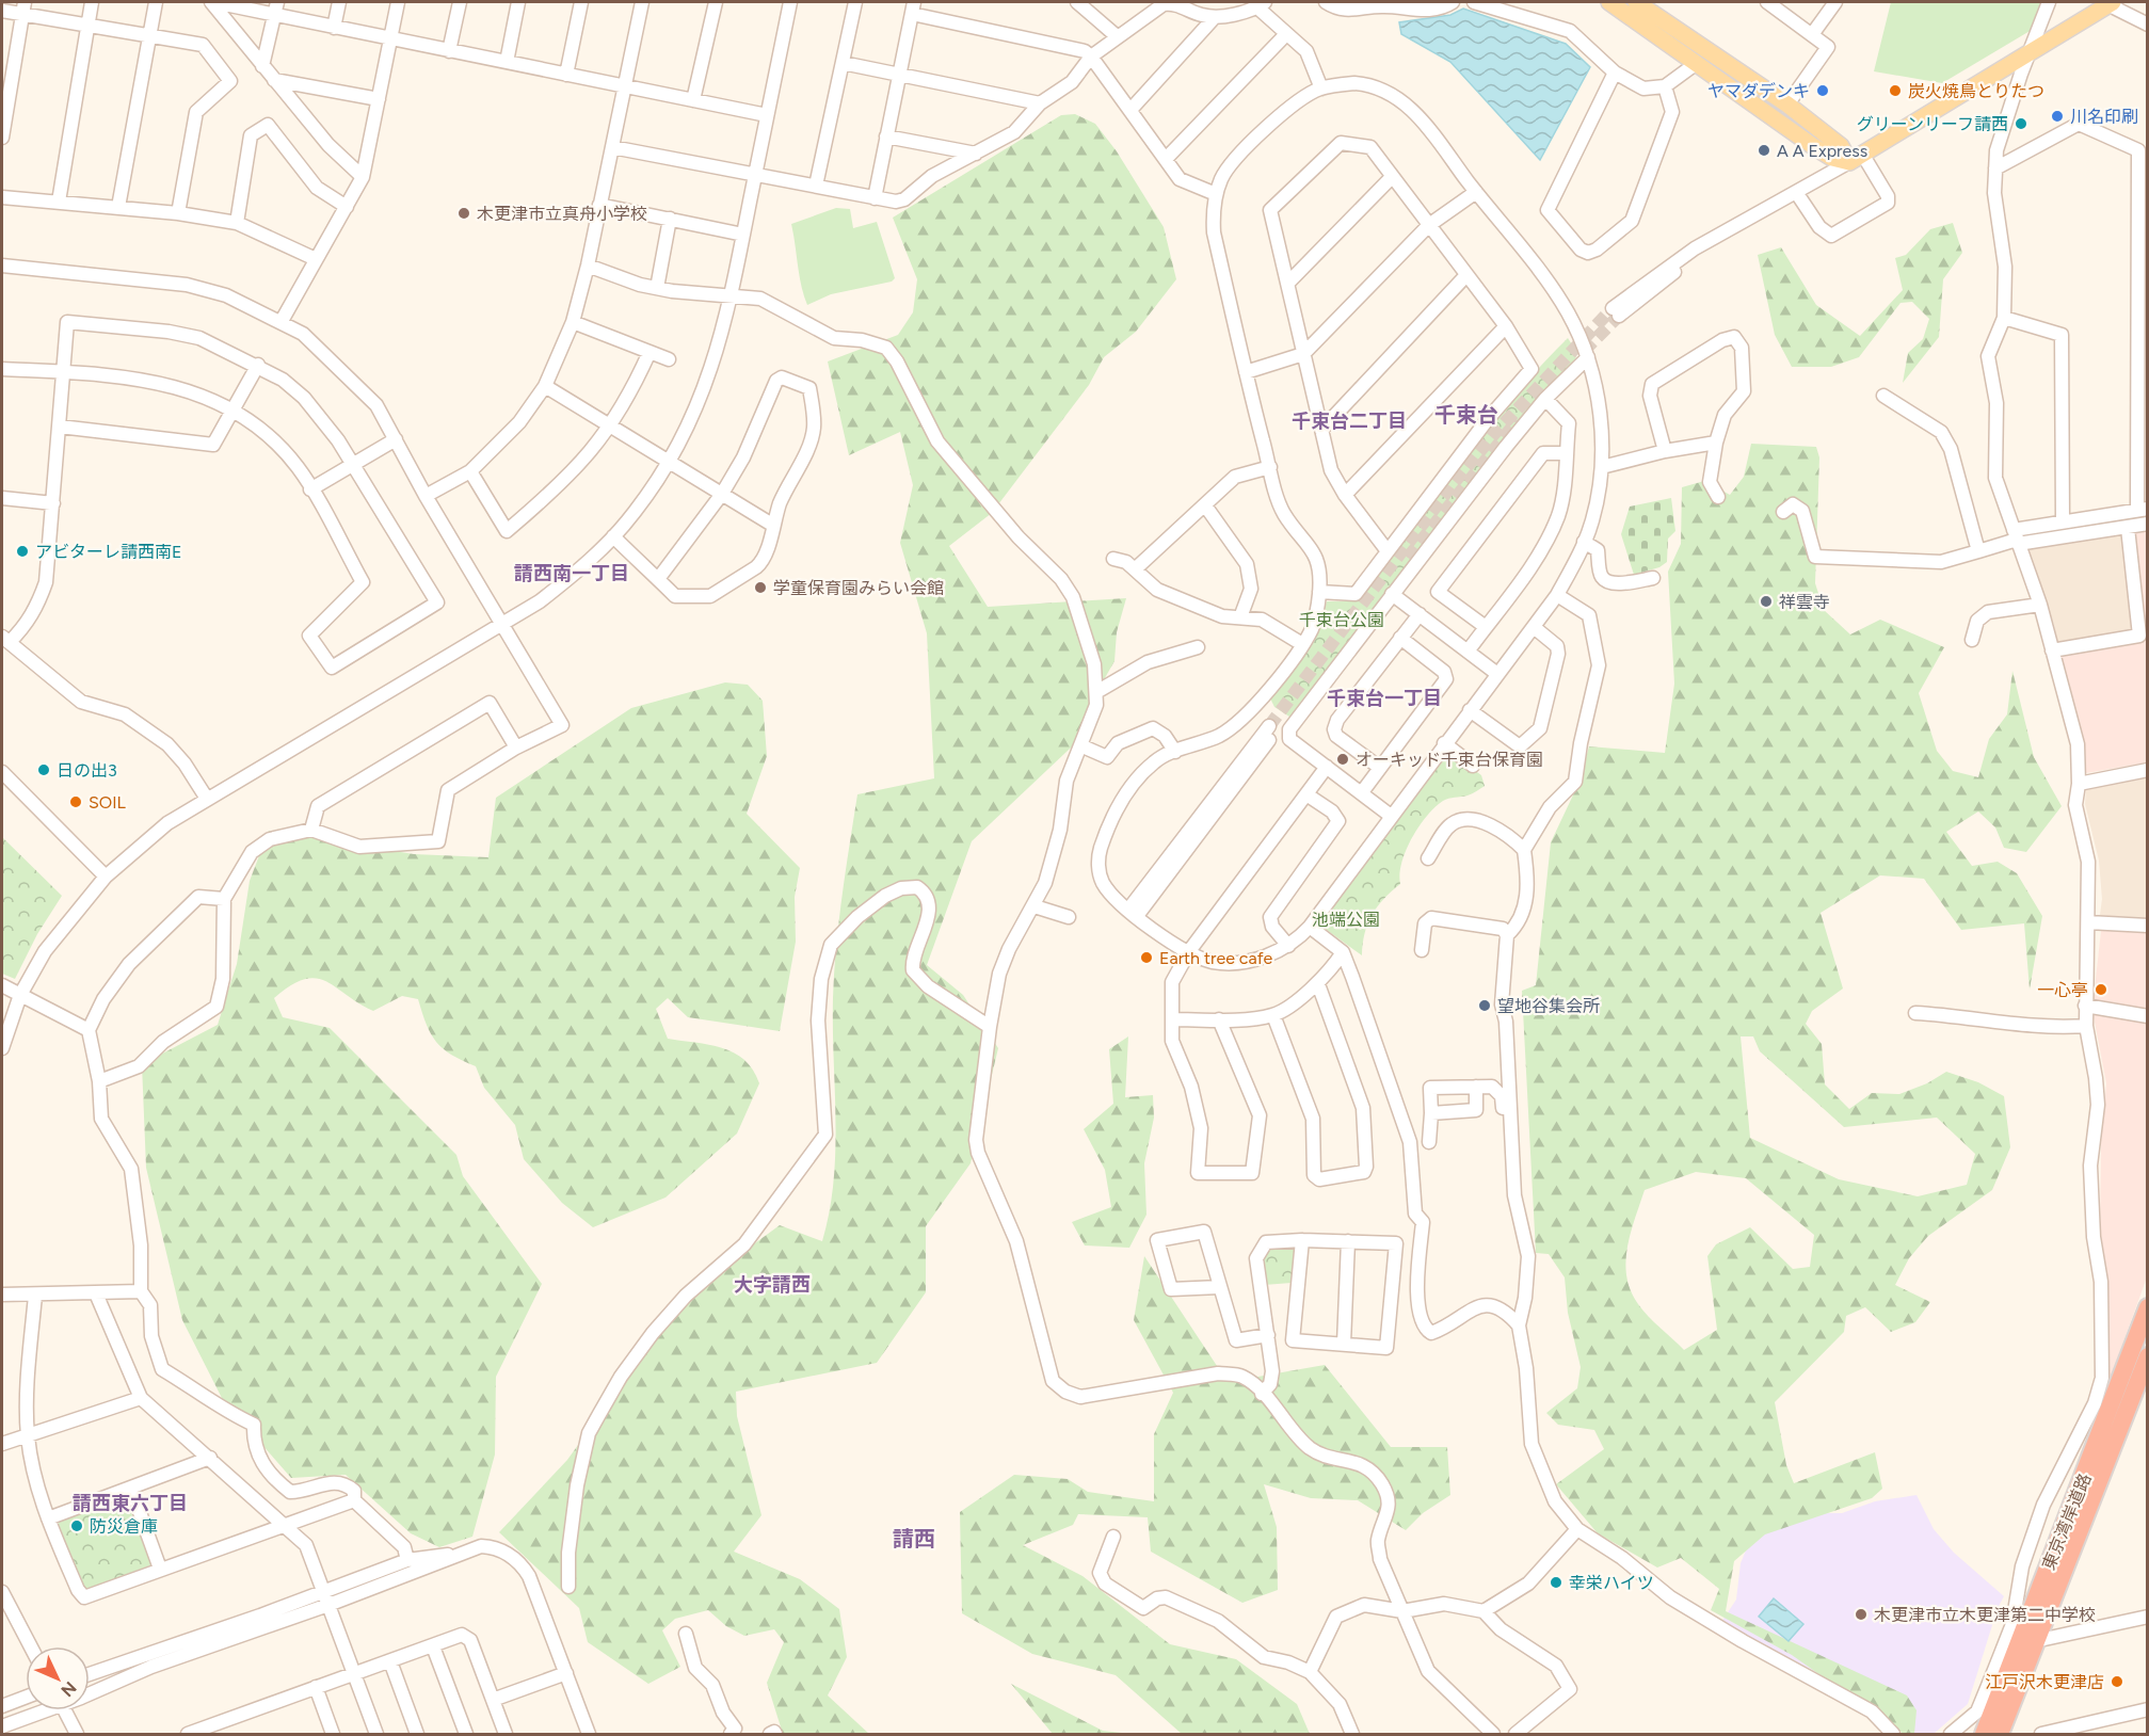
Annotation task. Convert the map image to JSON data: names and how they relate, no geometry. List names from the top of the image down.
{
  "streets": {
    "highway": ["東京湾岸道路"]
  },
  "districts": [
    "千束台",
    "千束台二丁目",
    "請西南一丁目",
    "千束台一丁目",
    "大字請西",
    "請西東六丁目",
    "請西"
  ],
  "parks": ["千束台公園", "池端公園"],
  "places": [
    "ヤマダデンキ",
    "炭火焼鳥とりたつ",
    "川名印刷",
    "グリーンリーフ請西",
    "A A Express",
    "木更津市立真舟小学校",
    "アビターレ請西南E",
    "学童保育園みらい会館",
    "祥雲寺",
    "オーキッド千束台保育園",
    "日の出3",
    "SOIL",
    "Earth tree cafe",
    "一心亭",
    "望地谷集会所",
    "防災倉庫",
    "幸栄ハイツ",
    "木更津市立木更津第二中学校",
    "江戸沢木更津店"
  ],
  "north": "bottom right"
}
